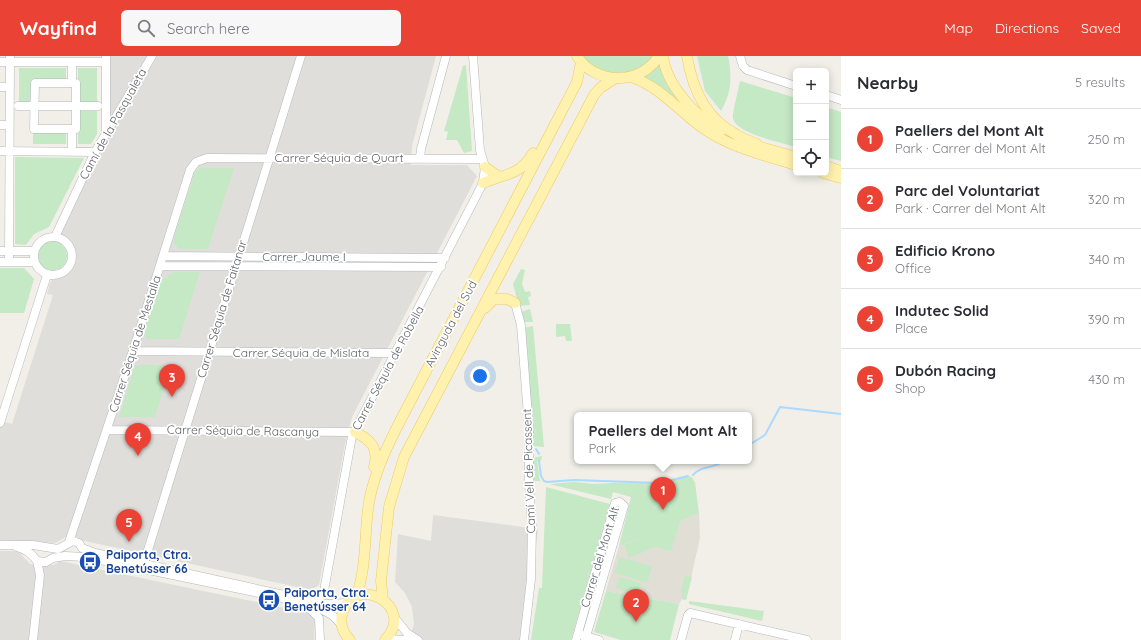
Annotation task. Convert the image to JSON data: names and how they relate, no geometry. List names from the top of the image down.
{
  "streets": {
    "main road": ["Avinguda del Sud"],
    "street": [
      "Camí de la Pasqualeta",
      "Carrer Séquia de Quart",
      "Carrer Jaume I",
      "Carrer Séquia de Faitanar",
      "Carrer Séquia de Mestalla",
      "Carrer Séquia de Mislata",
      "Carrer Séquia de Robella",
      "Carrer Séquia de Rascanya",
      "Camí Vell de Picassent",
      "Carrer del Mont Alt"
    ]
  },
  "crossings": [
    ["Carrer Séquia de Quart", "Carrer Séquia de Faitanar"],
    ["Carrer Séquia de Quart", "Carrer Séquia de Mestalla"],
    ["Carrer Séquia de Quart", "Carrer Séquia de Robella"],
    ["Carrer Jaume I", "Carrer Séquia de Faitanar"],
    ["Carrer Jaume I", "Carrer Séquia de Mestalla"],
    ["Carrer Jaume I", "Carrer Séquia de Robella"],
    ["Carrer Séquia de Faitanar", "Carrer Séquia de Mislata"],
    ["Carrer Séquia de Faitanar", "Carrer Séquia de Rascanya"],
    ["Carrer Séquia de Mestalla", "Carrer Séquia de Mislata"],
    ["Carrer Séquia de Mestalla", "Carrer Séquia de Rascanya"],
    ["Carrer Séquia de Mislata", "Carrer Séquia de Robella"],
    ["Carrer Séquia de Robella", "Carrer Séquia de Rascanya"]
  ],
  "places": {
    "bus stop": ["Paiporta, Ctra. Benetússer 66", "Paiporta, Ctra. Benetússer 64"]
  },
  "page": {
    "header": "Wayfind",
    "search": "Search here",
    "nav": ["Map", "Directions", "Saved"],
    "heading": ["Nearby", "5 results"],
    "map_buttons": ["+", "−"],
    "list": [
      {
        "mark": "1",
        "name": "Paellers del Mont Alt",
        "note": "Park · Carrer del Mont Alt",
        "value": "250 m"
      },
      {
        "mark": "2",
        "name": "Parc del Voluntariat",
        "note": "Park · Carrer del Mont Alt",
        "value": "320 m"
      },
      {
        "mark": "3",
        "name": "Edificio Krono",
        "note": "Office",
        "value": "340 m"
      },
      {
        "mark": "4",
        "name": "Indutec Solid",
        "note": "Place",
        "value": "390 m"
      },
      {
        "mark": "5",
        "name": "Dubón Racing",
        "note": "Shop",
        "value": "430 m"
      }
    ],
    "pins": [
      "3",
      "4",
      "1",
      "5",
      "2"
    ],
    "popup": ["Paellers del Mont Alt", "Park"]
  }
}
